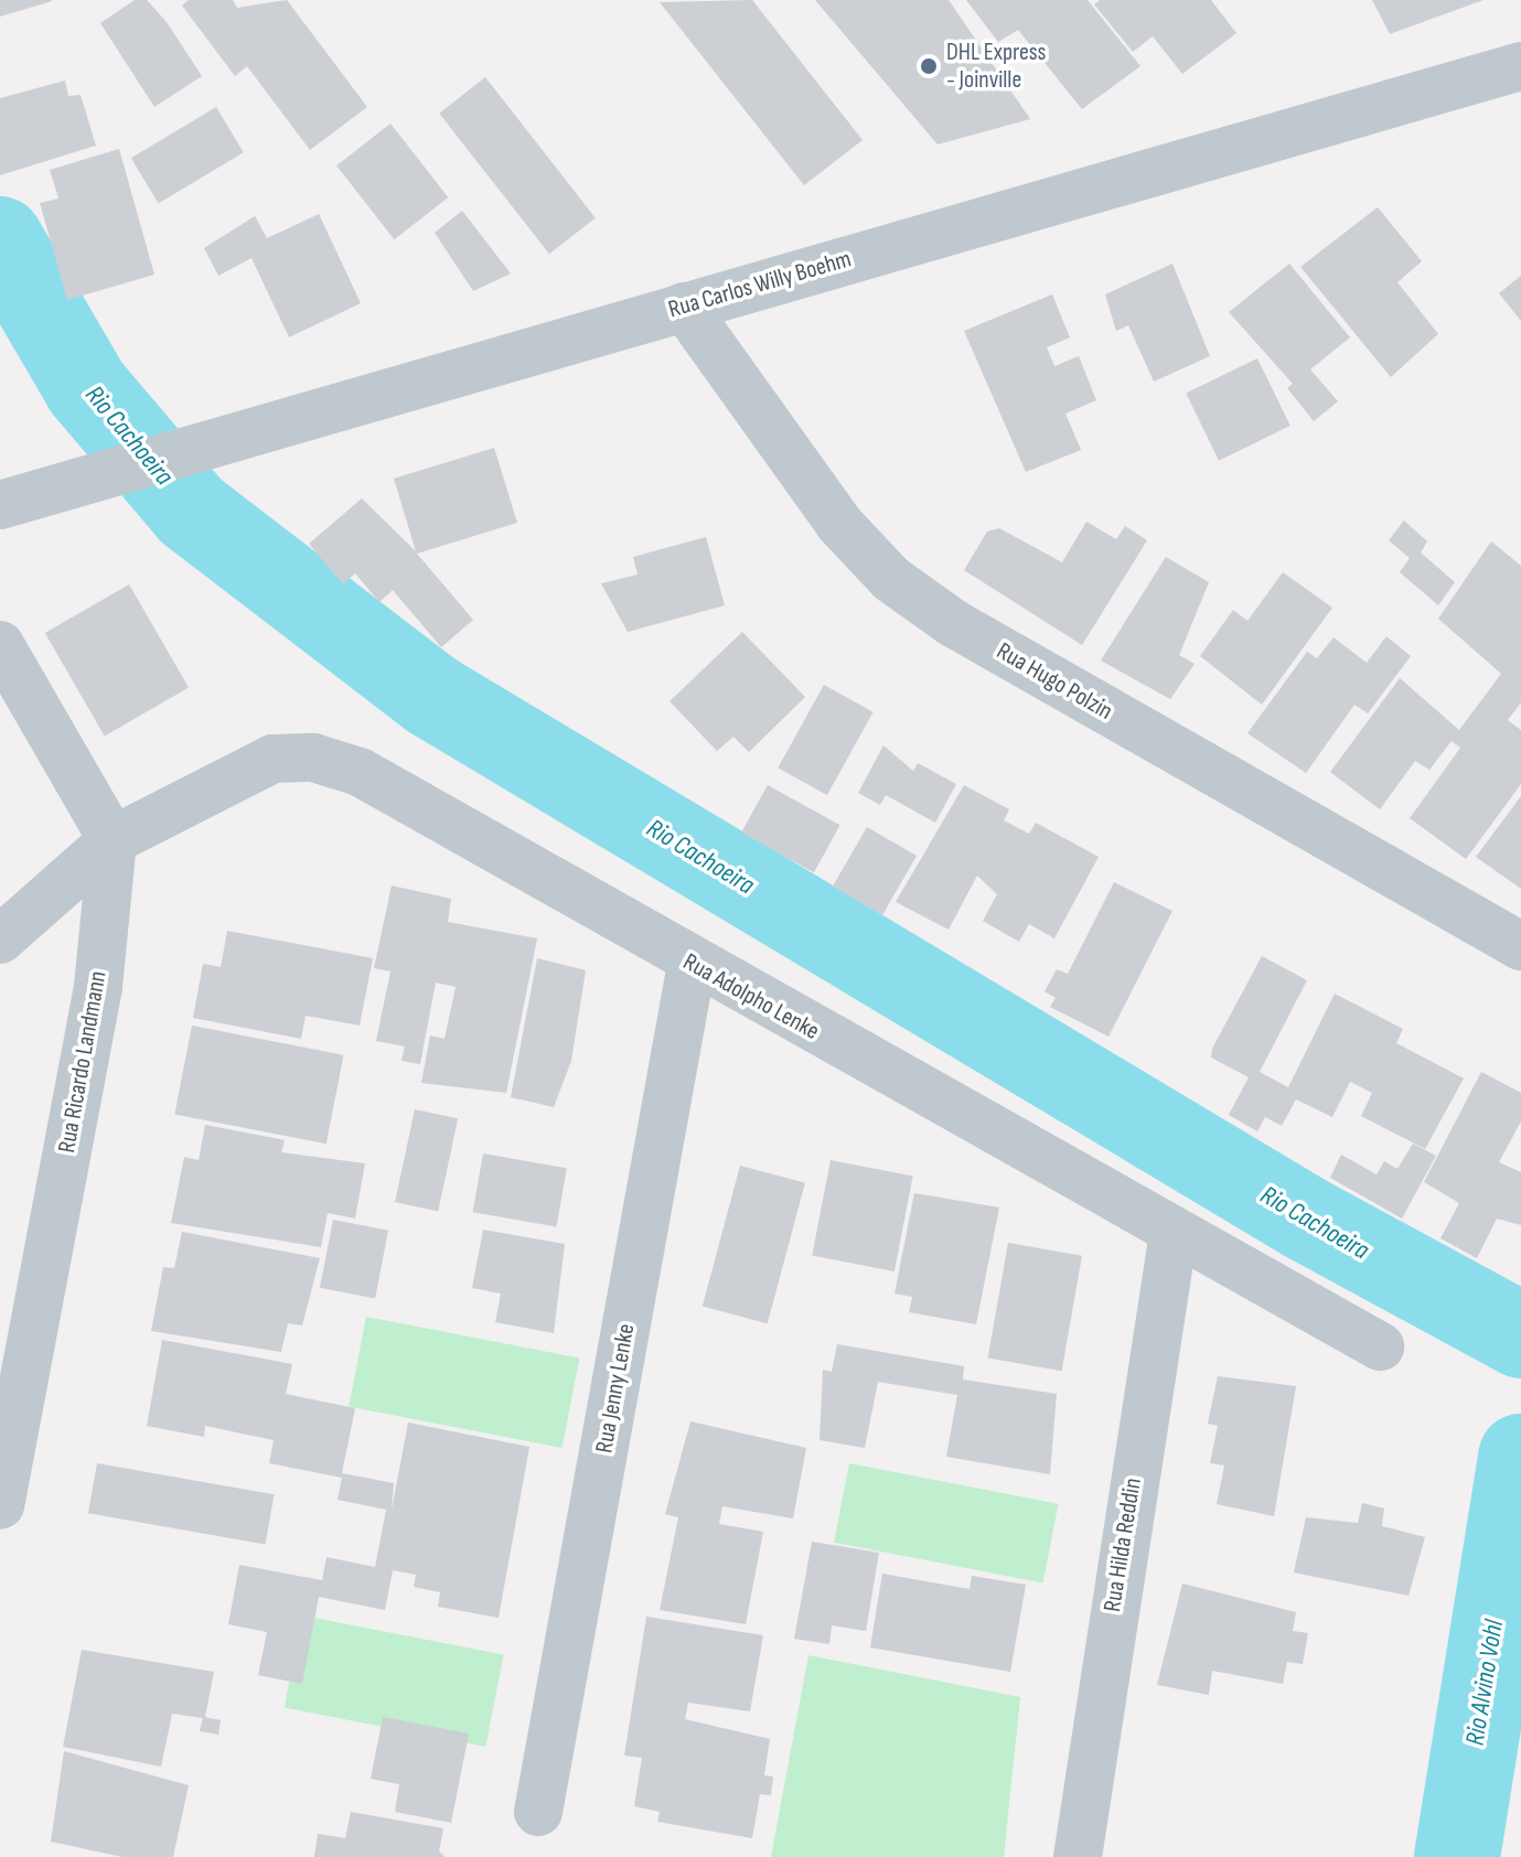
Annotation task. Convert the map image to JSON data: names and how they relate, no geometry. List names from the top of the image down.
{
  "streets": {
    "street": [
      "Rua Carlos Willy Boehm",
      "Rua Hugo Polzin",
      "Rua Adolpho Lenke",
      "Rua Ricardo Landmann",
      "Rua Jenny Lenke",
      "Rua Hilda Reddin"
    ]
  },
  "crossings": [
    ["Rua Carlos Willy Boehm", "Rua Hugo Polzin"],
    ["Rua Adolpho Lenke", "Rua Ricardo Landmann"],
    ["Rua Adolpho Lenke", "Rua Jenny Lenke"],
    ["Rua Adolpho Lenke", "Rua Hilda Reddin"]
  ],
  "water": ["Rio Cachoeira", "Rio Alvino Vohl"],
  "places": ["DHL Express - Joinville"]
}
